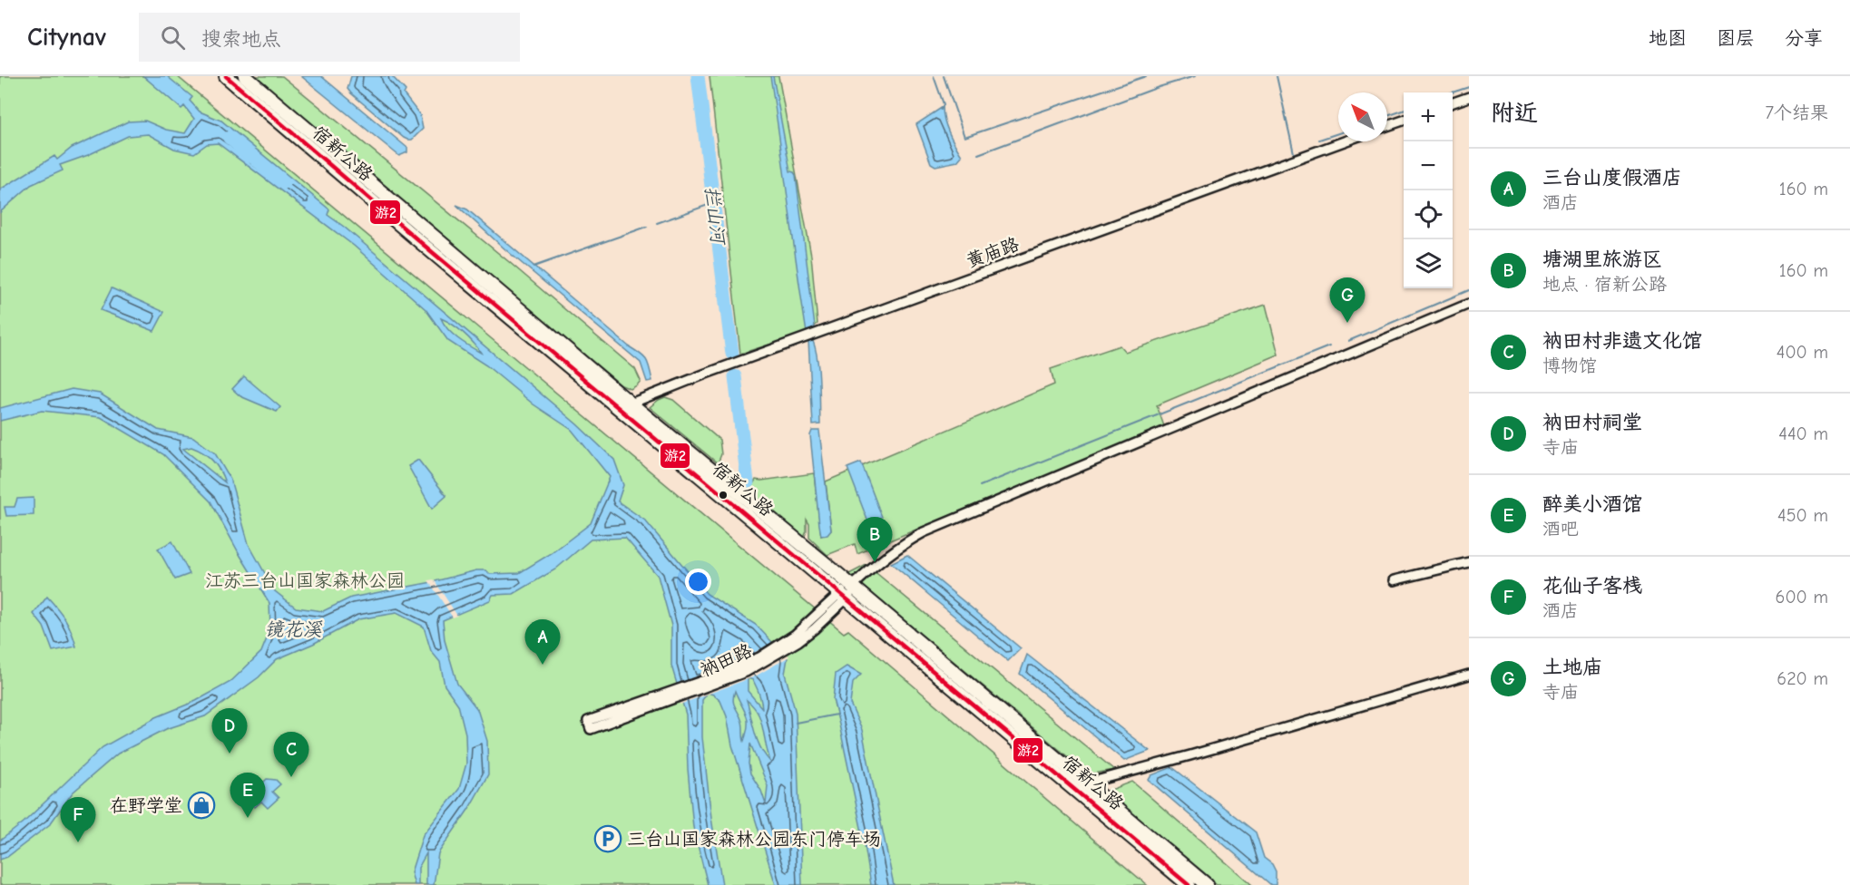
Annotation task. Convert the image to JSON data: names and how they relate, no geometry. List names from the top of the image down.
{
  "streets": {
    "highway": ["宿新公路"],
    "street": ["黄庙路", "衲田路"]
  },
  "crossings": [
    ["宿新公路", "黄庙路"],
    ["宿新公路", "衲田路"]
  ],
  "water": ["拦山河", "镜花溪"],
  "parks": ["江苏三台山国家森林公园"],
  "places": {
    "shop": ["在野学堂"],
    "parking": ["三台山国家森林公园东门停车场"]
  },
  "lines": ["transit line 游2"],
  "north": "top left",
  "page": {
    "header": "Citynav",
    "search": "搜索地点",
    "nav": ["地图", "图层", "分享"],
    "heading": ["附近", "7个结果"],
    "map_buttons": ["+", "−"],
    "list": [
      {
        "mark": "A",
        "name": "三台山度假酒店",
        "note": "酒店",
        "value": "160 m"
      },
      {
        "mark": "B",
        "name": "塘湖里旅游区",
        "note": "地点 · 宿新公路",
        "value": "160 m"
      },
      {
        "mark": "C",
        "name": "衲田村非遗文化馆",
        "note": "博物馆",
        "value": "400 m"
      },
      {
        "mark": "D",
        "name": "衲田村祠堂",
        "note": "寺庙",
        "value": "440 m"
      },
      {
        "mark": "E",
        "name": "醉美小酒馆",
        "note": "酒吧",
        "value": "450 m"
      },
      {
        "mark": "F",
        "name": "花仙子客栈",
        "note": "酒店",
        "value": "600 m"
      },
      {
        "mark": "G",
        "name": "土地庙",
        "note": "寺庙",
        "value": "620 m"
      }
    ],
    "pins": [
      "G",
      "B",
      "A",
      "D",
      "C",
      "E",
      "F"
    ]
  }
}
